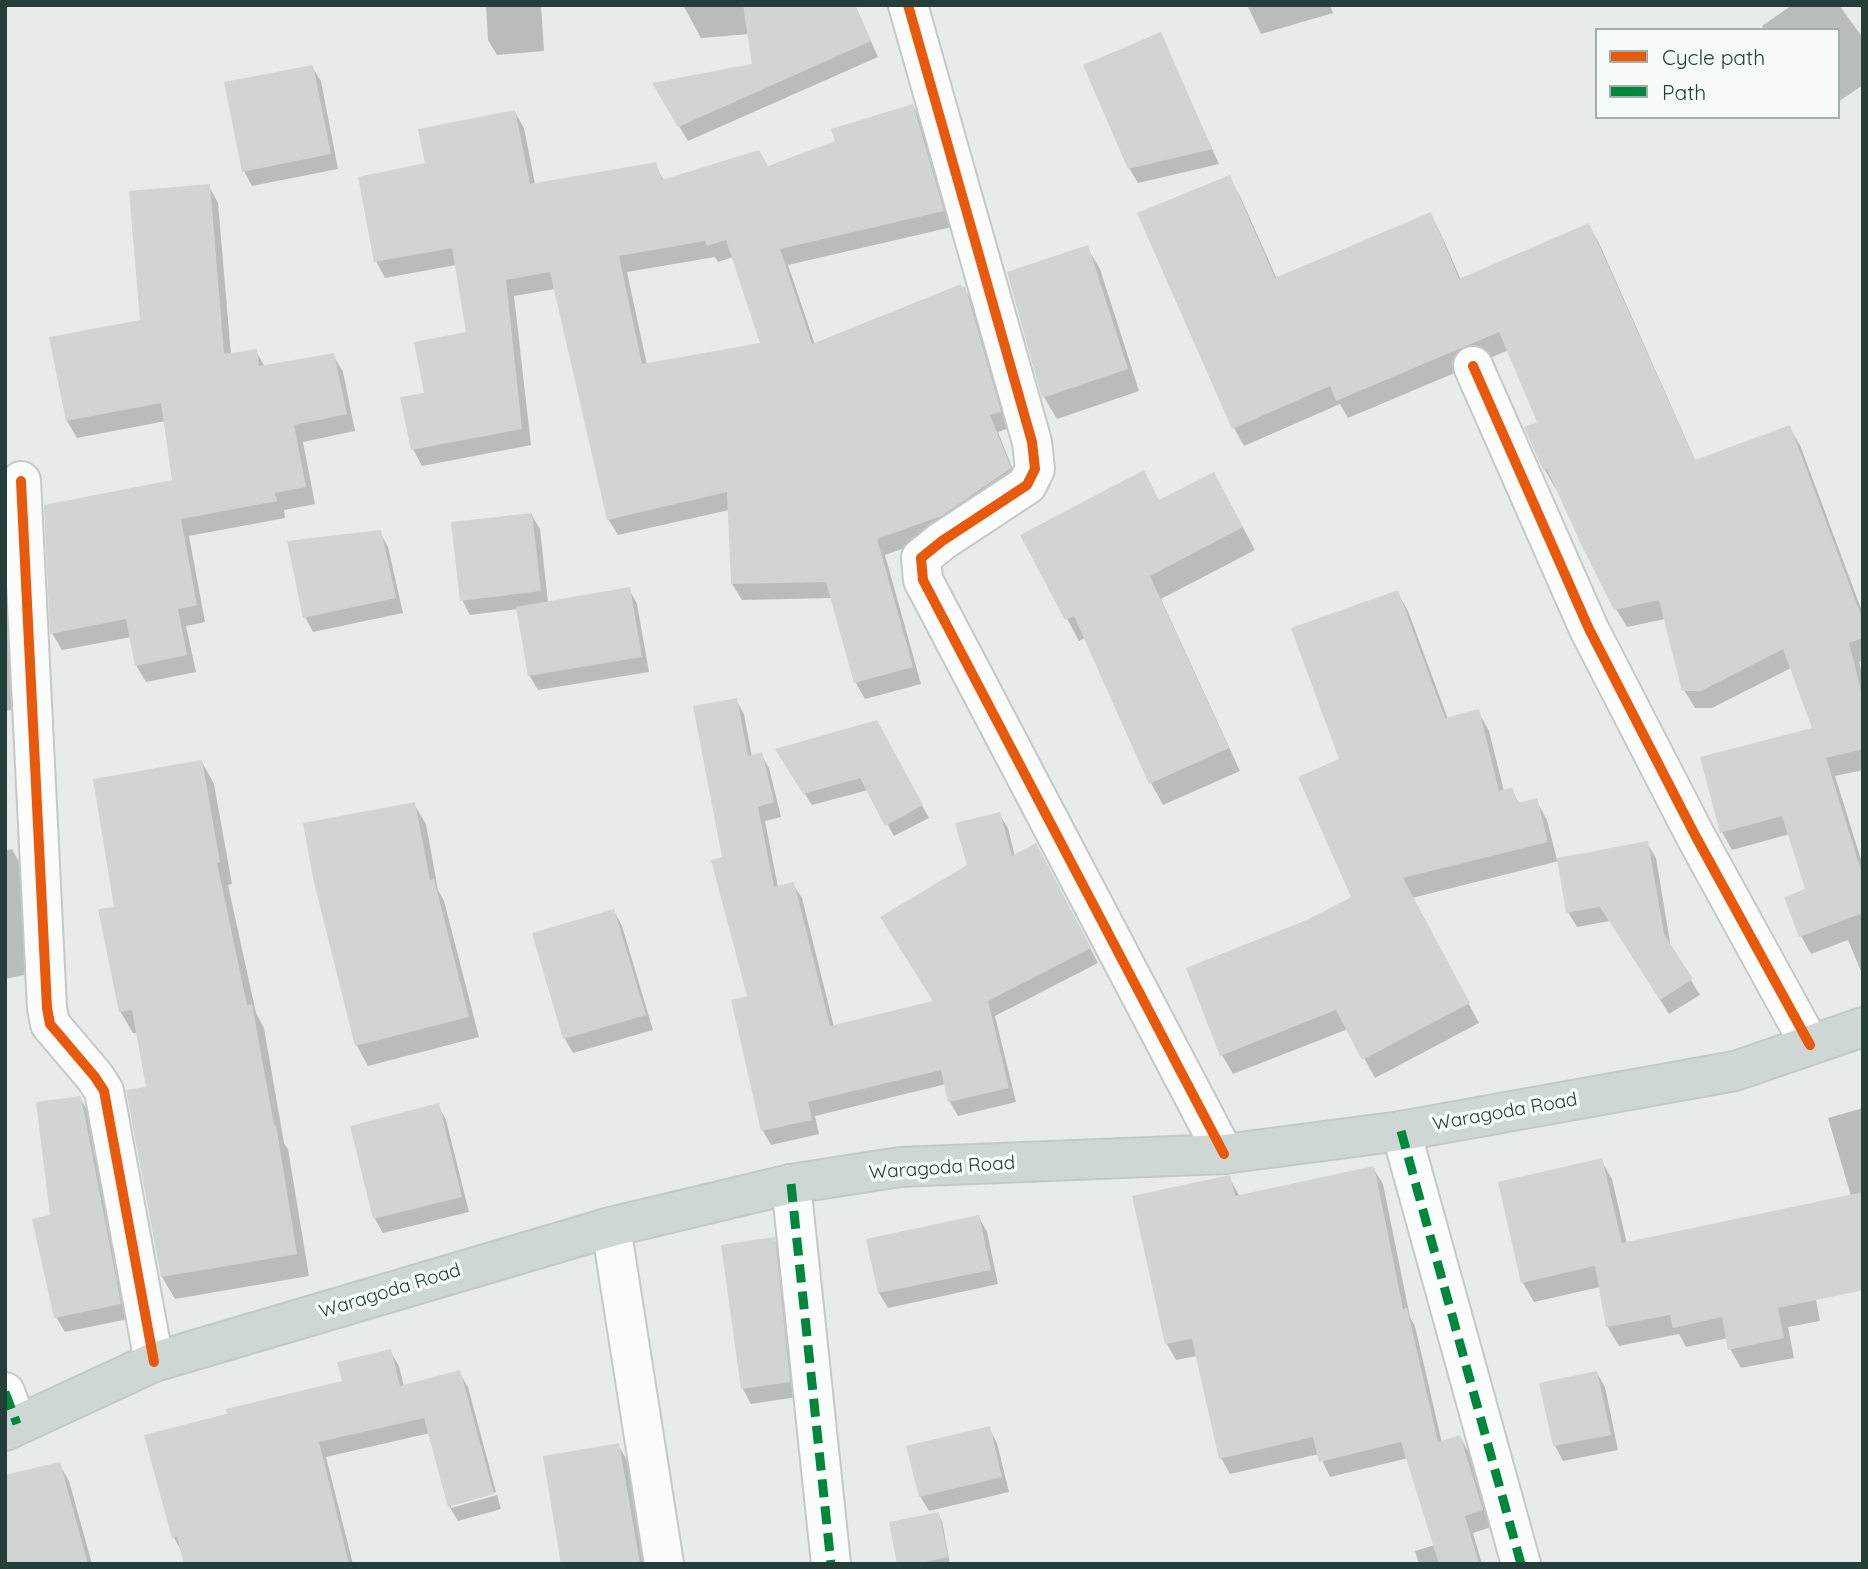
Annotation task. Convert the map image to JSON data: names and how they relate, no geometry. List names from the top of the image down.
{
  "streets": {
    "main road": ["Waragoda Road"]
  },
  "legend": ["Cycle path", "Path"]
}
